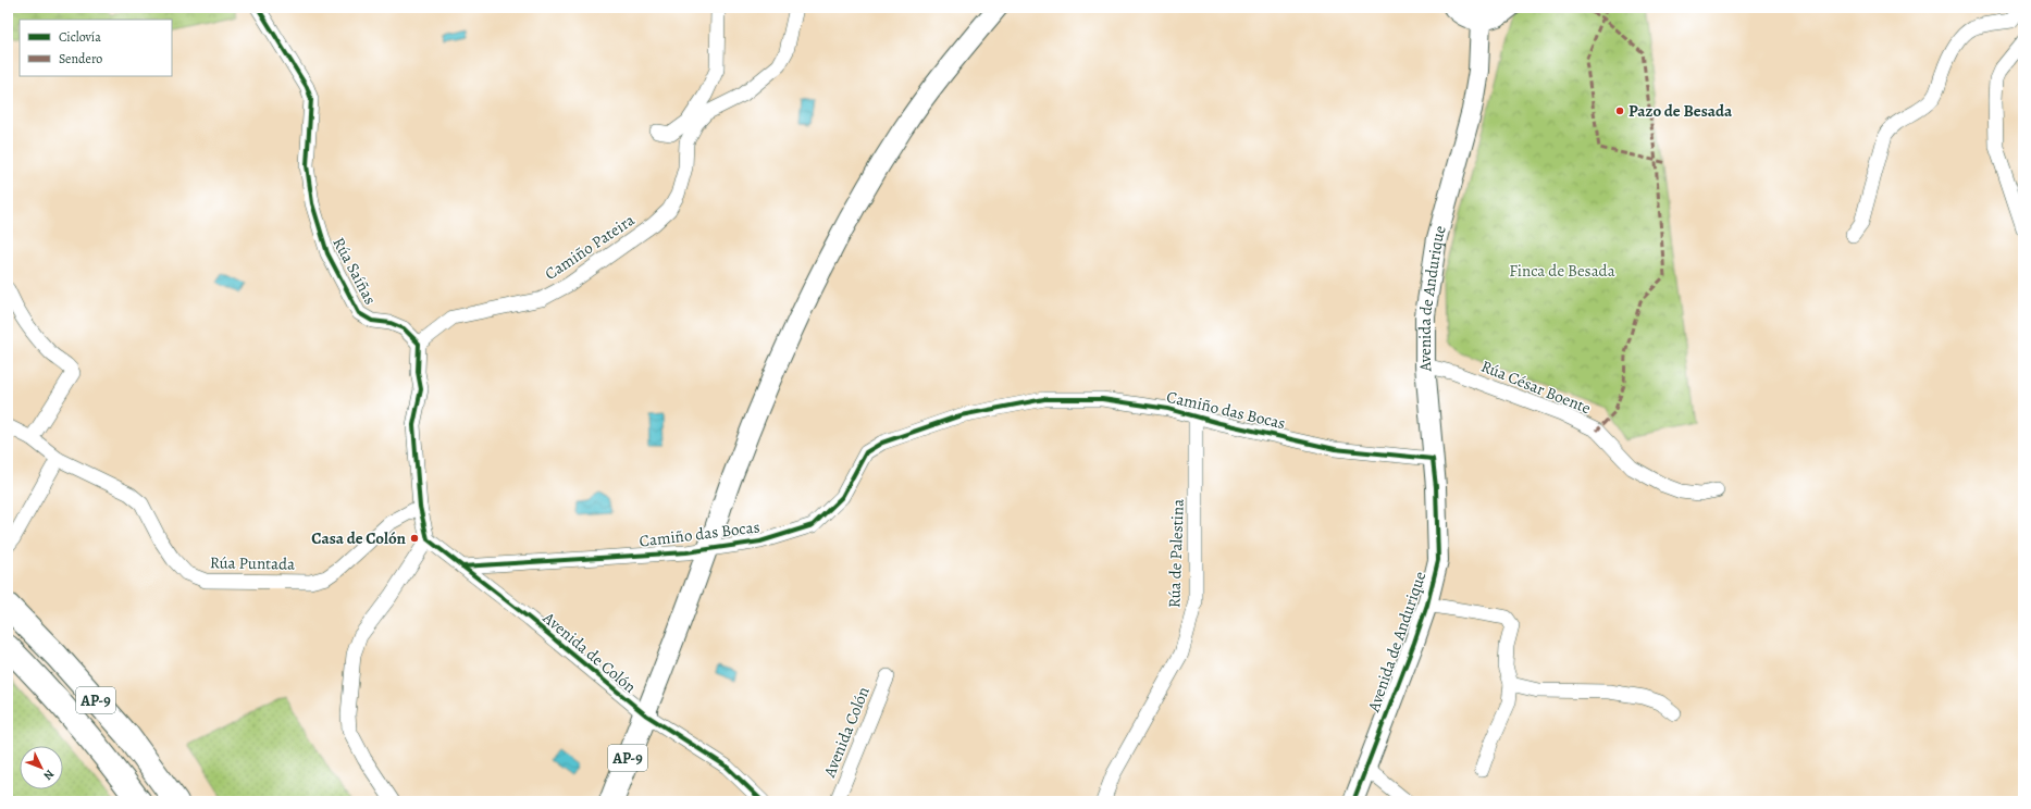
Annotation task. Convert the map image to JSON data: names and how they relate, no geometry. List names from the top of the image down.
{
  "streets": {
    "highway": ["AP-9"],
    "main road": ["Avenida de Andurique"],
    "street": [
      "Camiño Pateira",
      "Rúa Saíñas",
      "Rúa César Boente",
      "Camiño das Bocas",
      "Rúa de Palestina",
      "Rúa Puntada",
      "Avenida de Colón",
      "Avenida Colón"
    ]
  },
  "crossings": [
    ["Camiño Pateira", "Rúa Saíñas"],
    ["Avenida de Andurique", "Rúa César Boente"],
    ["Avenida de Andurique", "Camiño das Bocas"],
    ["Camiño das Bocas", "Rúa de Palestina"],
    ["Camiño das Bocas", "Avenida de Colón"],
    ["Avenida de Colón", "AP-9"]
  ],
  "parks": ["Finca de Besada"],
  "places": ["Pazo de Besada", "Casa de Colón"],
  "legend": ["Ciclovía", "Sendero"],
  "north": "bottom right"
}
